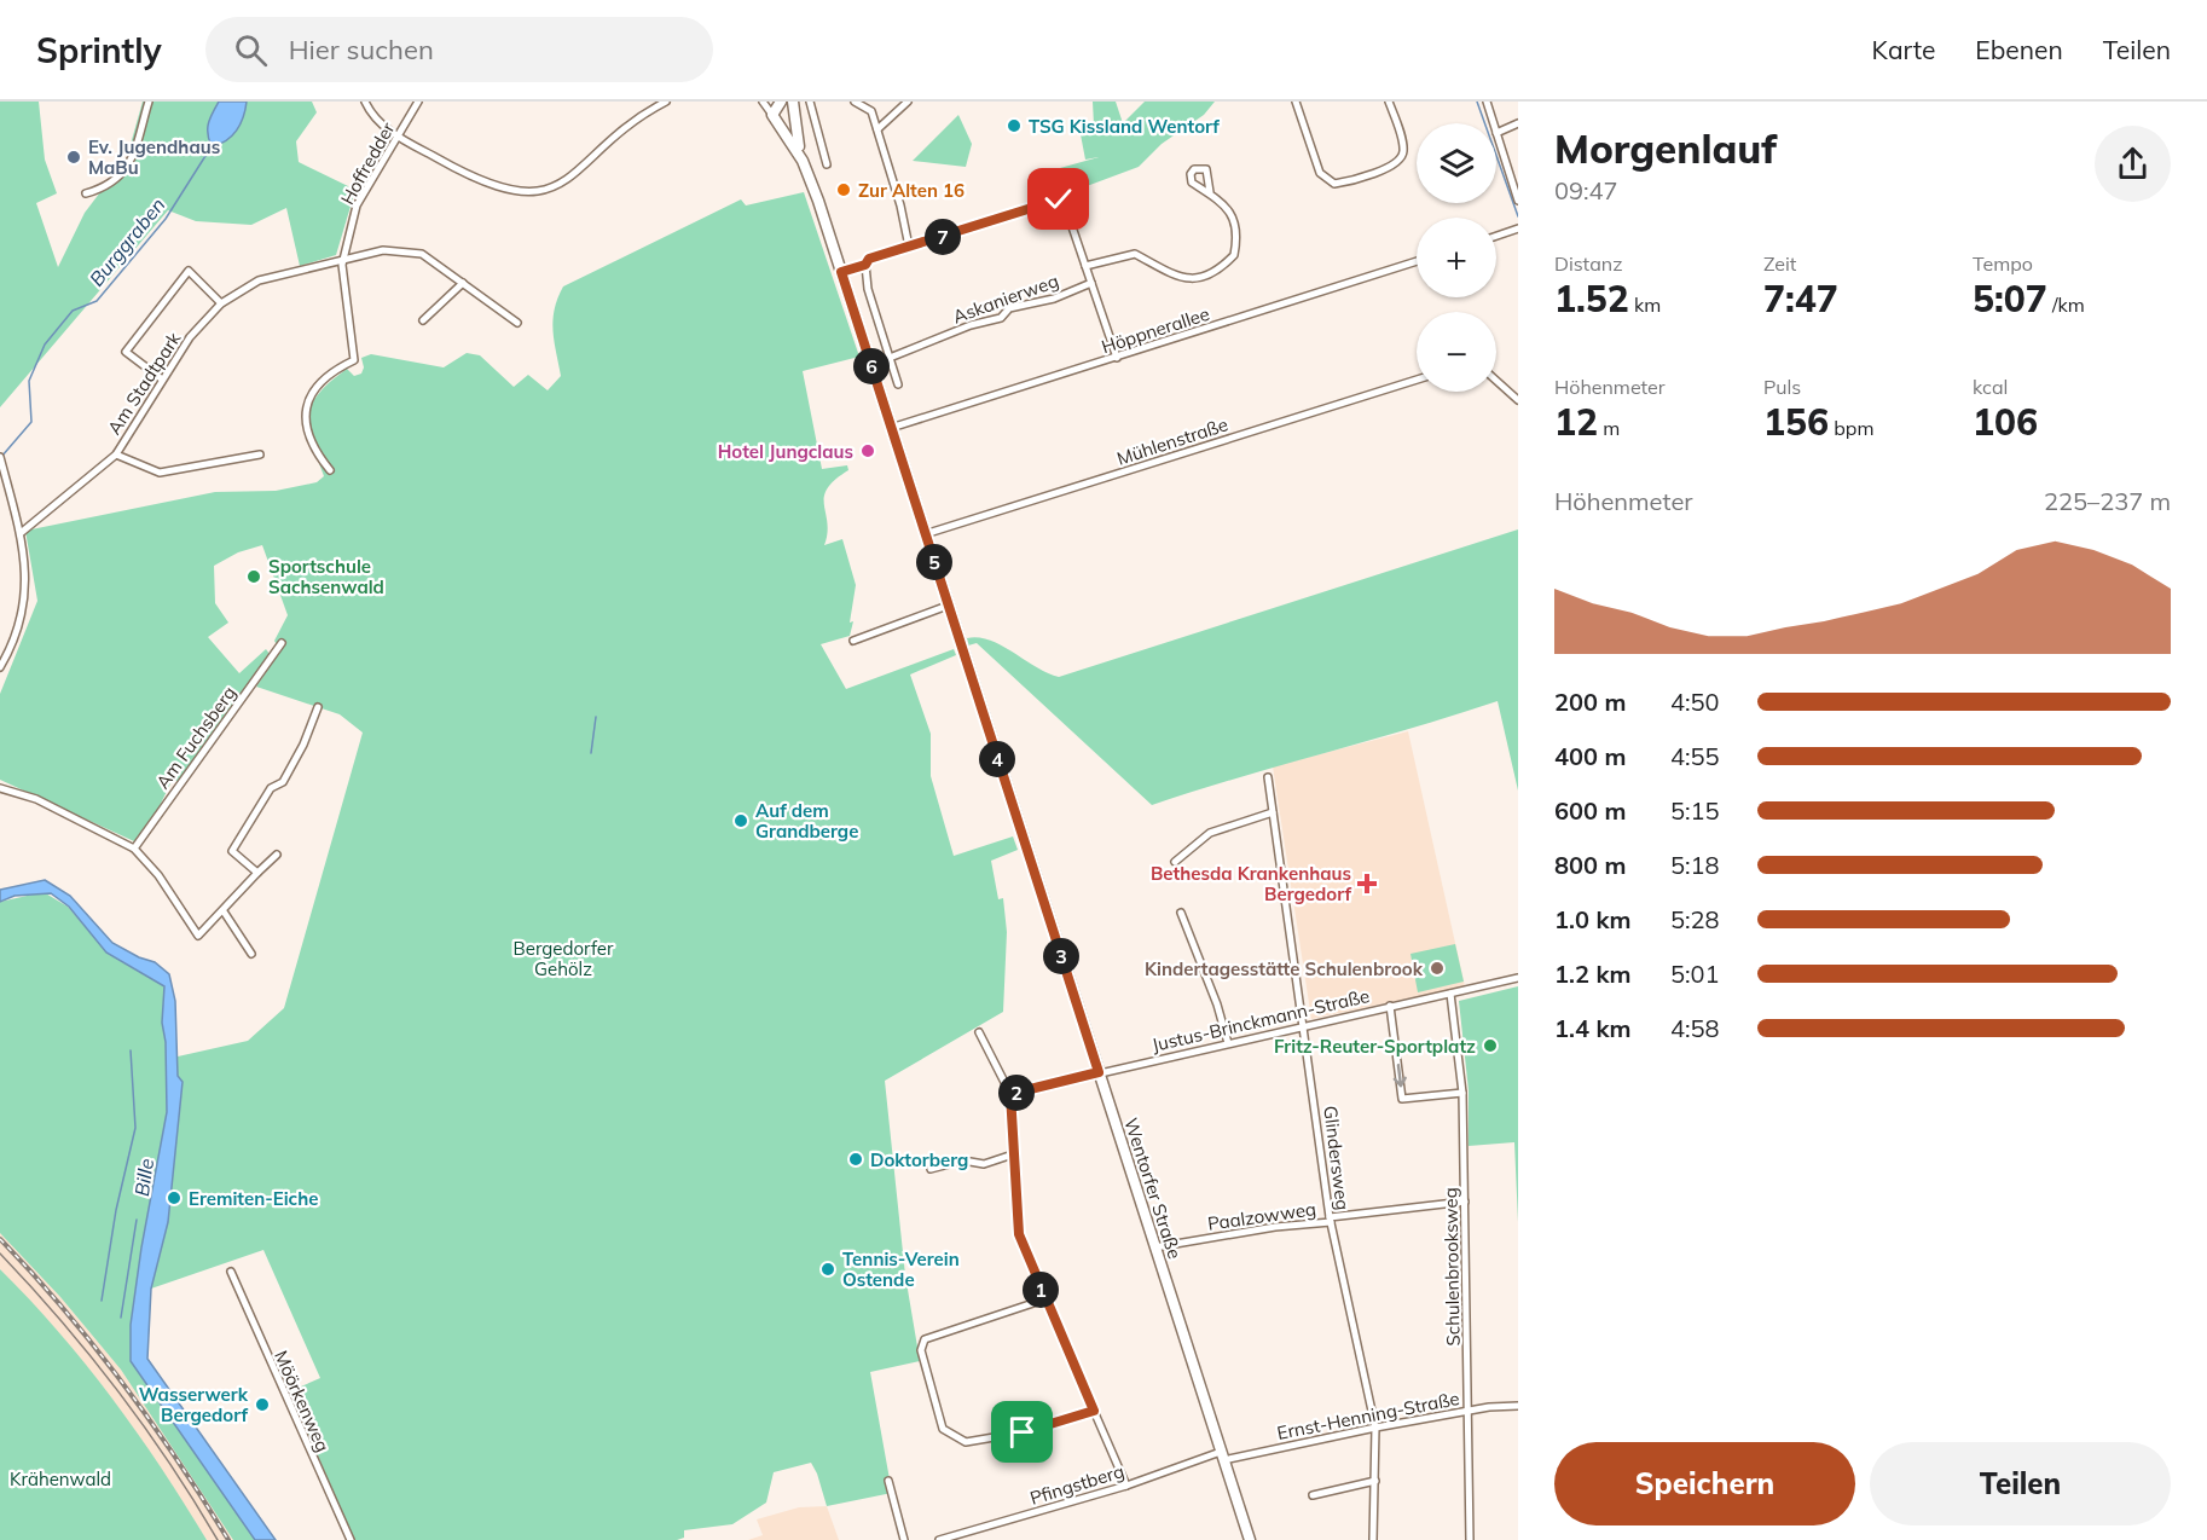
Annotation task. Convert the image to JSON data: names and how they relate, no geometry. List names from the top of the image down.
{
  "streets": {
    "main road": ["Wentorfer Straße"],
    "street": [
      "Hoffredder",
      "Askanierweg",
      "Höppnerallee",
      "Am Stadtpark",
      "Mühlenstraße",
      "Am Fuchsberg",
      "Justus-Brinckmann-Straße",
      "Glindersweg",
      "Paalzowweg",
      "Schulenbrooksweg",
      "Möörkenweg",
      "Ernst-Henning-Straße",
      "Pfingstberg"
    ]
  },
  "crossings": [
    ["Hoffredder", "Am Stadtpark"],
    ["Höppnerallee", "Wentorfer Straße"],
    ["Mühlenstraße", "Wentorfer Straße"],
    ["Justus-Brinckmann-Straße", "Glindersweg"],
    ["Justus-Brinckmann-Straße", "Wentorfer Straße"],
    ["Justus-Brinckmann-Straße", "Schulenbrooksweg"],
    ["Glindersweg", "Paalzowweg"],
    ["Glindersweg", "Ernst-Henning-Straße"],
    ["Wentorfer Straße", "Paalzowweg"],
    ["Wentorfer Straße", "Ernst-Henning-Straße"],
    ["Wentorfer Straße", "Pfingstberg"],
    ["Paalzowweg", "Schulenbrooksweg"],
    ["Schulenbrooksweg", "Ernst-Henning-Straße"],
    ["Ernst-Henning-Straße", "Pfingstberg"]
  ],
  "water": ["Burggraben", "Bille"],
  "parks": ["Bergedorfer Gehölz", "Krähenwald"],
  "places": {
    "other": [
      "TSG Kissland Wentorf",
      "Ev. Jugendhaus MaBu",
      "Zur Alten 16",
      "Hotel Jungclaus",
      "Sportschule Sachsenwald",
      "Auf dem Grandberge",
      "Kindertagesstätte Schulenbrook",
      "Fritz-Reuter-Sportplatz",
      "Doktorberg",
      "Eremiten-Eiche",
      "Tennis-Verein Ostende",
      "Wasserwerk Bergedorf"
    ],
    "health": ["Bethesda Krankenhaus Bergedorf"]
  },
  "page": {
    "header": "Sprintly",
    "search": "Hier suchen",
    "nav": ["Karte", "Ebenen", "Teilen"],
    "heading": ["Morgenlauf", "09:47"],
    "map_buttons": ["+", "−"],
    "pins": [
      "7",
      "6",
      "5",
      "4",
      "3",
      "2",
      "1"
    ],
    "stats": [
      ["Distanz", "1.52 km"],
      ["Zeit", "7:47"],
      ["Tempo", "5:07 /km"],
      ["Höhenmeter", "12 m"],
      ["Puls", "156 bpm"],
      ["kcal", "106"]
    ],
    "chart": ["Höhenmeter", "225–237 m"],
    "list": [
      {
        "name": "200 m",
        "note": "4:50"
      },
      {
        "name": "400 m",
        "note": "4:55"
      },
      {
        "name": "600 m",
        "note": "5:15"
      },
      {
        "name": "800 m",
        "note": "5:18"
      },
      {
        "name": "1.0 km",
        "note": "5:28"
      },
      {
        "name": "1.2 km",
        "note": "5:01"
      },
      {
        "name": "1.4 km",
        "note": "4:58"
      }
    ],
    "buttons": ["Speichern", "Teilen"]
  }
}
